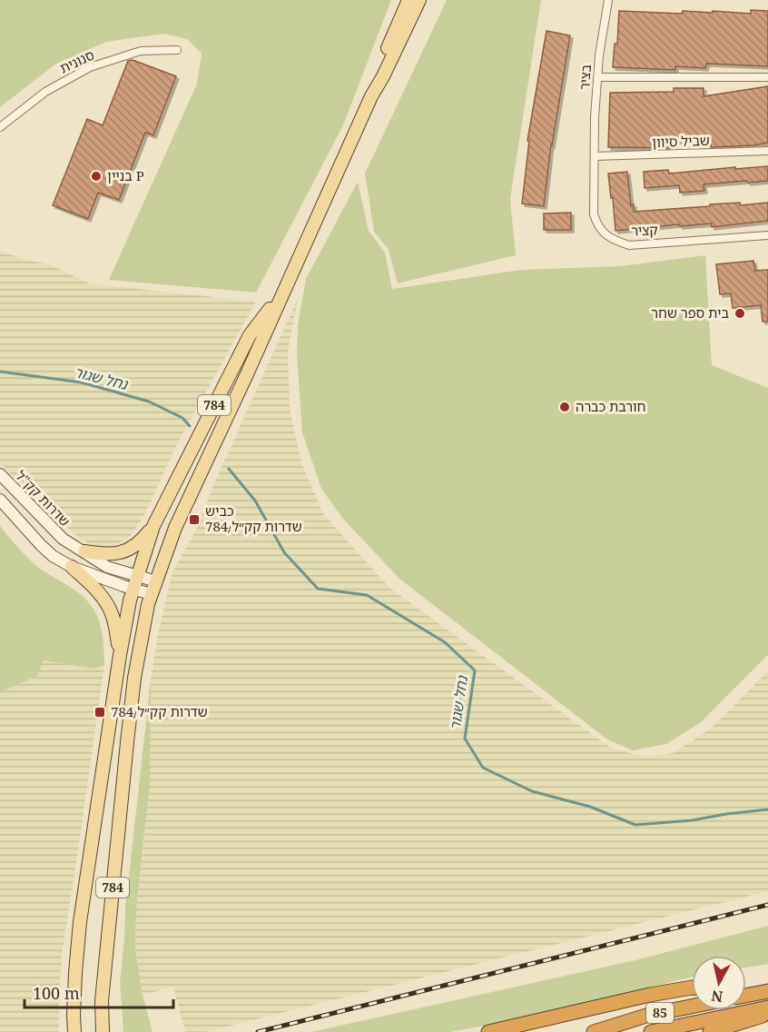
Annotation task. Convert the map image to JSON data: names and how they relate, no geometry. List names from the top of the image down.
{
  "streets": {
    "highway": ["85"],
    "main road": ["784"],
    "street": [
      "סנונית",
      "בציר",
      "שביל סיוון",
      "קציר",
      "שדרות קק\"ל"
    ]
  },
  "crossings": [
    ["בציר", "שביל סיוון"],
    ["בציר", "קציר"],
    ["שביל סיוון", "קציר"],
    ["784", "שדרות קק\"ל"]
  ],
  "water": ["נחל שגור"],
  "places": {
    "other": ["בניין P", "בית ספר שחר", "חורבת כברה"],
    "transit": ["כביש 784/שדרות קק״ל", "784/שדרות קק״ל"]
  },
  "scale_bar": "100 m",
  "north": "bottom"
}
